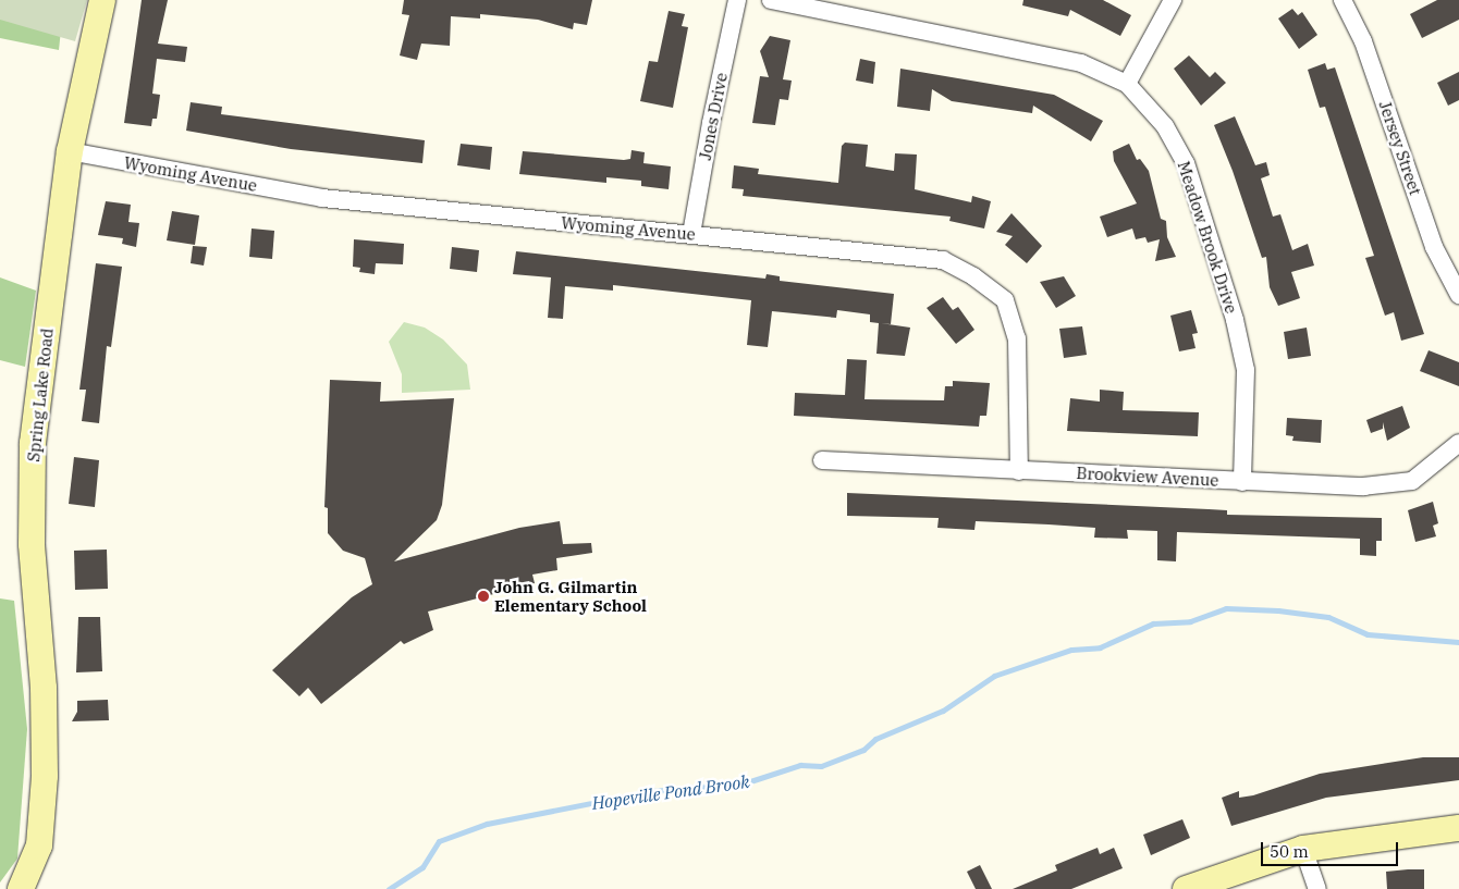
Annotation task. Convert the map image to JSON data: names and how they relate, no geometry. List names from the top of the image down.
{
  "streets": {
    "main road": ["Spring Lake Road"],
    "street": [
      "Jones Drive",
      "Jersey Street",
      "Wyoming Avenue",
      "Meadow Brook Drive",
      "Brookview Avenue"
    ]
  },
  "crossings": [
    ["Jones Drive", "Wyoming Avenue"],
    ["Wyoming Avenue", "Spring Lake Road"],
    ["Wyoming Avenue", "Brookview Avenue"],
    ["Meadow Brook Drive", "Brookview Avenue"]
  ],
  "water": ["Hopeville Pond Brook"],
  "places": ["John G. Gilmartin Elementary School"],
  "scale_bar": "50 m"
}
